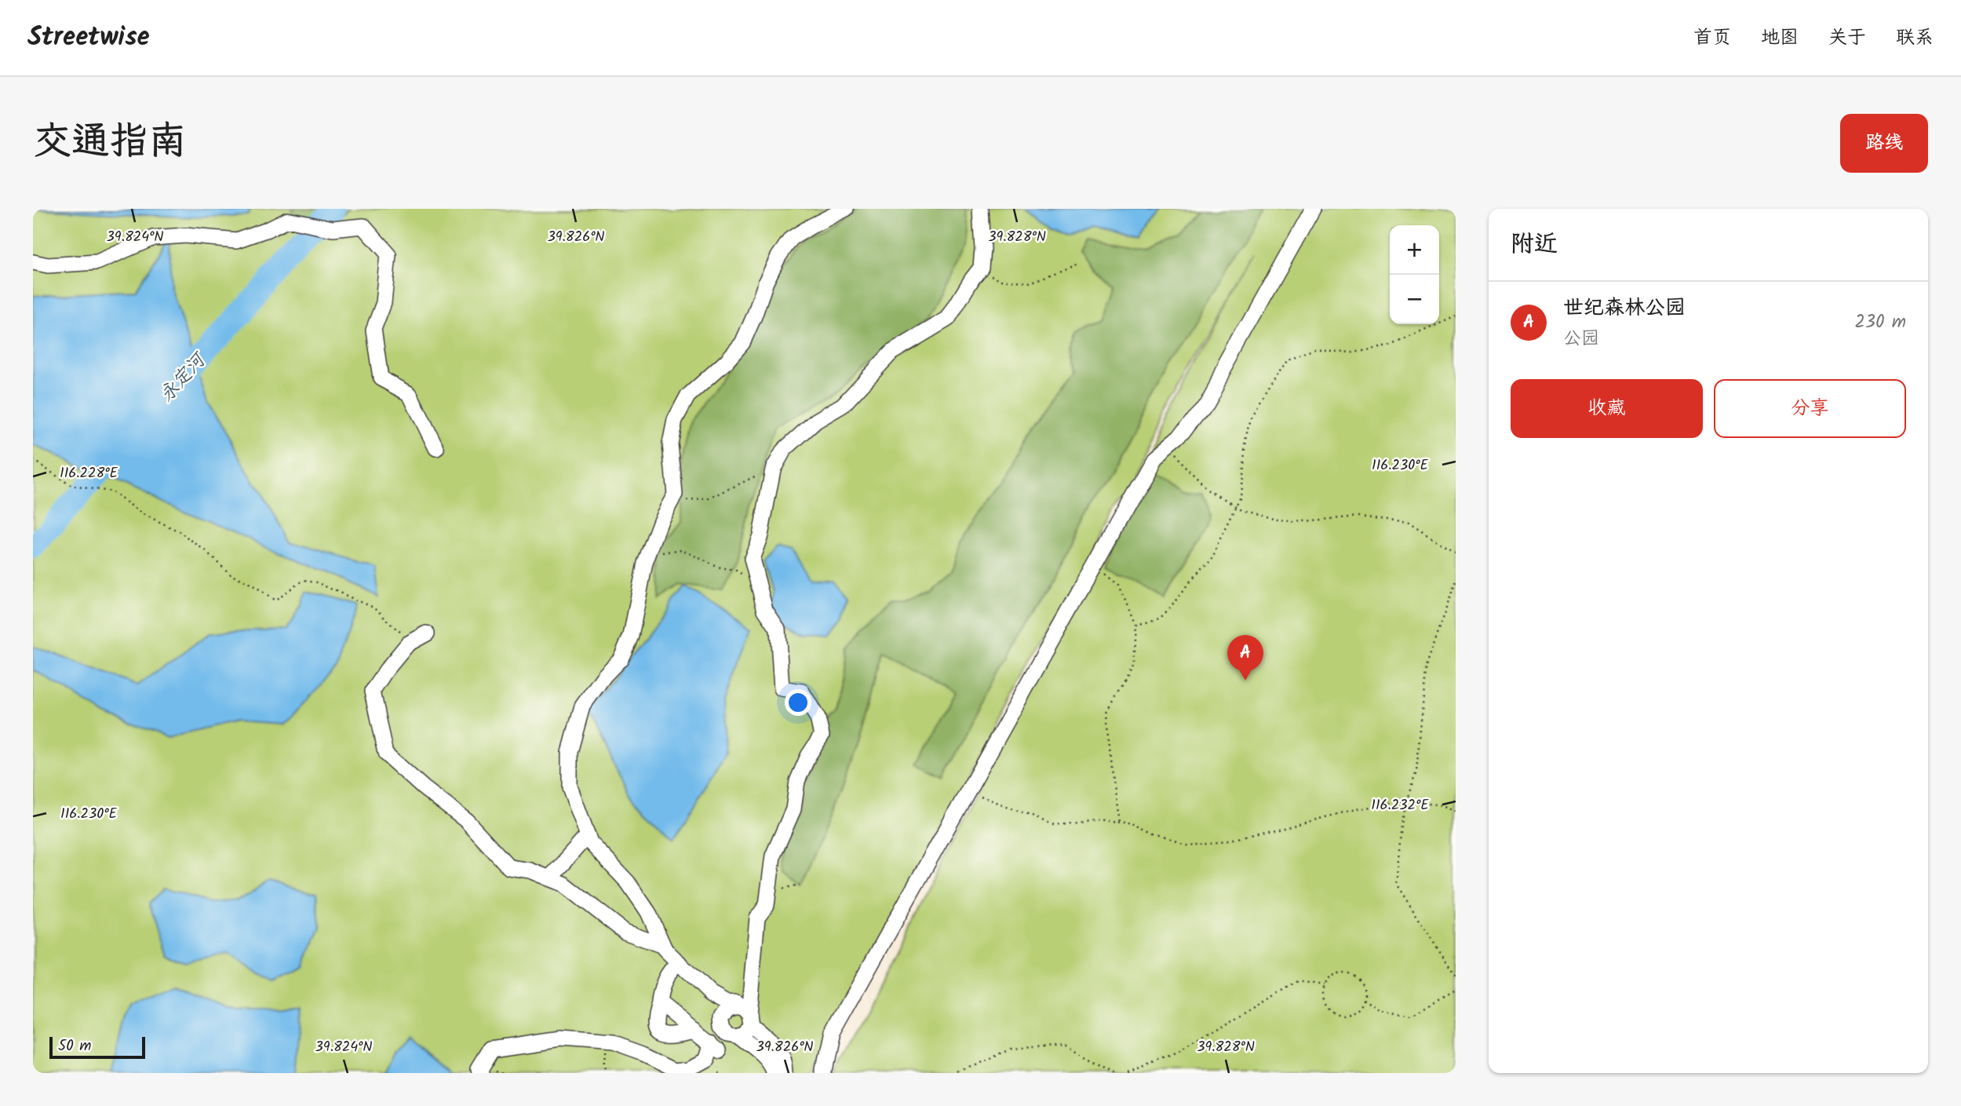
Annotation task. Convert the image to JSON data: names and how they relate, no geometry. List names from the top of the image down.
{
  "water": ["永定河"],
  "scale_bar": "50 m",
  "page": {
    "header": "Streetwise",
    "nav": [
      "首页",
      "地图",
      "关于",
      "联系"
    ],
    "title": "交通指南",
    "buttons": [
      "路线",
      ["收藏", "分享"]
    ],
    "heading": "附近",
    "map_buttons": ["+", "−"],
    "list": [
      {
        "mark": "A",
        "name": "世纪森林公园",
        "note": "公园",
        "value": "230 m"
      }
    ],
    "pins": "A",
    "scale": "50 m"
  },
  "coordinates": [
    "39.824°N",
    "39.826°N",
    "39.828°N",
    "116.230°E",
    "116.228°E",
    "116.232°E"
  ]
}
